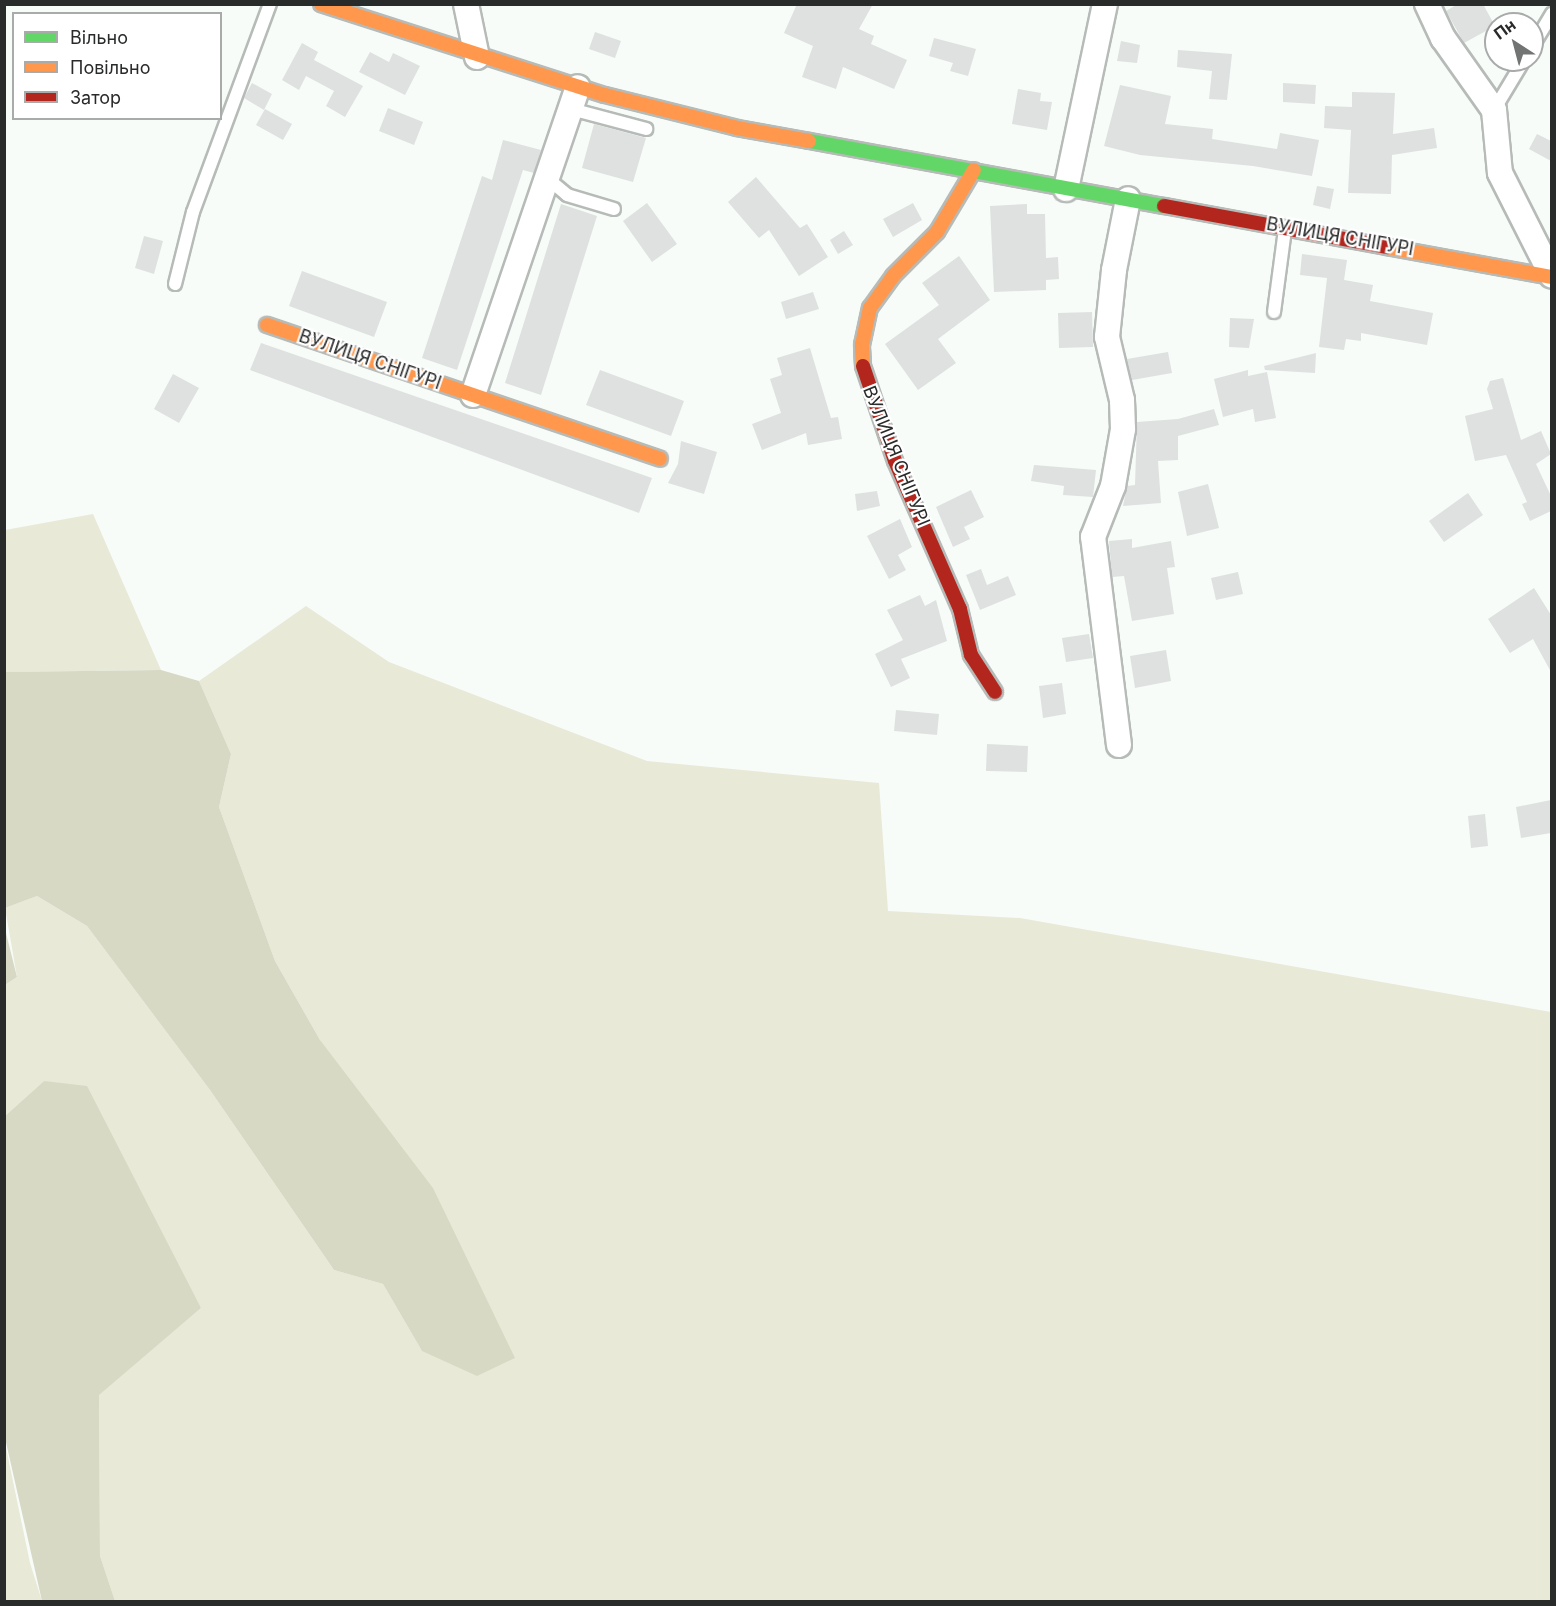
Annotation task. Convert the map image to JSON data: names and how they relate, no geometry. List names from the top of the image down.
{
  "streets": {
    "street": ["ВУЛИЦЯ СНІГУРІ"]
  },
  "legend": ["Вільно", "Повільно", "Затор"],
  "north": "top left"
}
